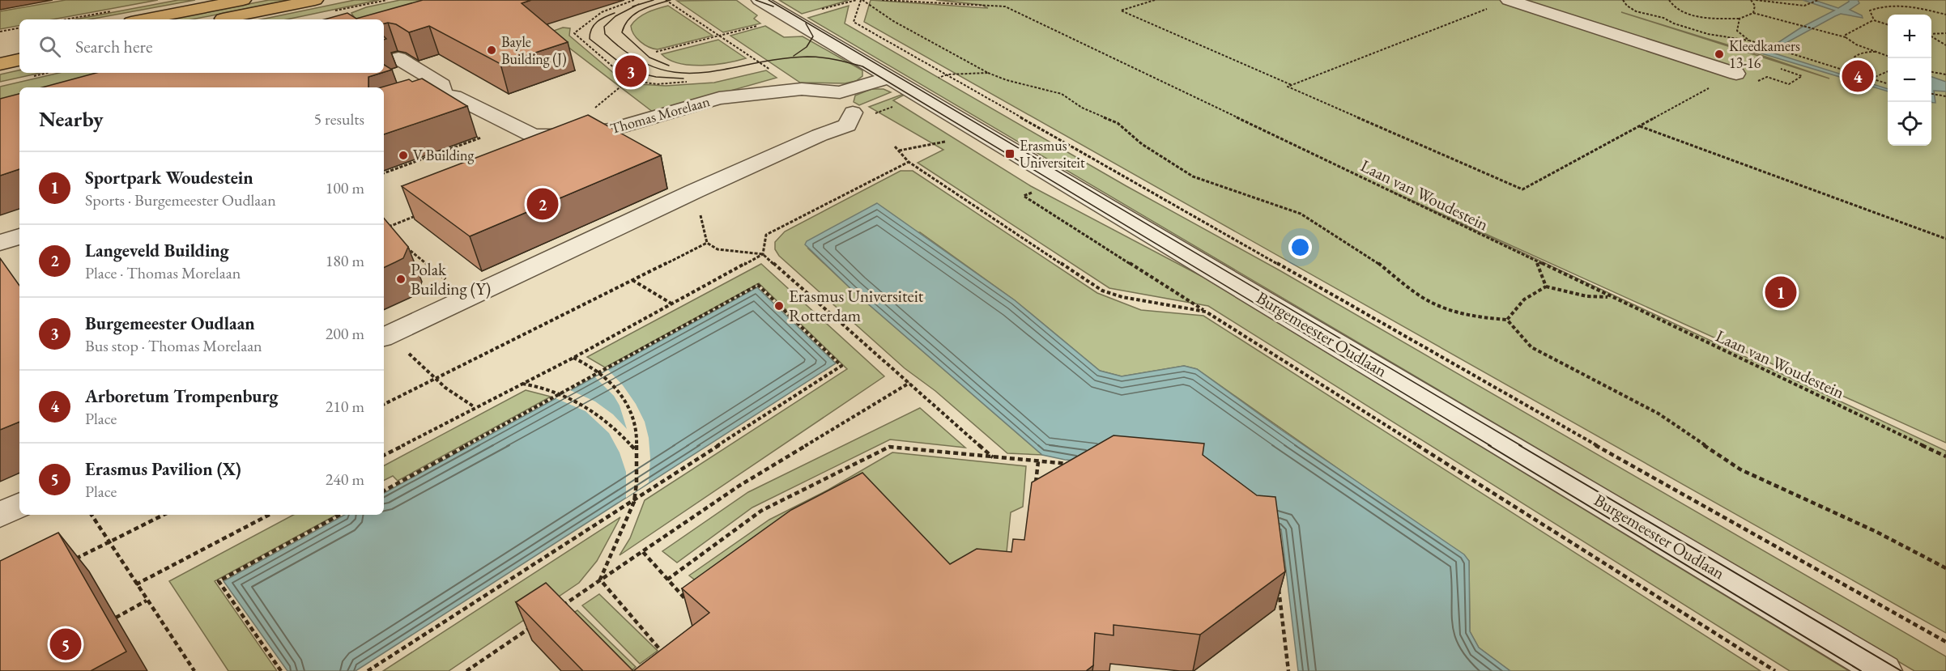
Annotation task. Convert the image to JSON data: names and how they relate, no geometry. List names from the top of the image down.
{
  "streets": {
    "street": ["Thomas Morelaan", "Burgemeester Oudlaan"],
    "path": ["Laan van Woudestein"]
  },
  "crossings": [
    ["Thomas Morelaan", "Burgemeester Oudlaan"]
  ],
  "places": {
    "other": [
      "Bayle Building (J)",
      "Kleedkamers 13-16",
      "V Building",
      "Polak Building (Y)",
      "Erasmus Universiteit Rotterdam"
    ],
    "transit": ["Erasmus Universiteit"]
  },
  "page": {
    "map_buttons": ["+", "−"],
    "search": "Search here",
    "pins": [
      "3",
      "4",
      "2",
      "1",
      "5"
    ],
    "heading": ["Nearby", "5 results"],
    "list": [
      {
        "mark": "1",
        "name": "Sportpark Woudestein",
        "note": "Sports · Burgemeester Oudlaan",
        "value": "100 m"
      },
      {
        "mark": "2",
        "name": "Langeveld Building",
        "note": "Place · Thomas Morelaan",
        "value": "180 m"
      },
      {
        "mark": "3",
        "name": "Burgemeester Oudlaan",
        "note": "Bus stop · Thomas Morelaan",
        "value": "200 m"
      },
      {
        "mark": "4",
        "name": "Arboretum Trompenburg",
        "note": "Place",
        "value": "210 m"
      },
      {
        "mark": "5",
        "name": "Erasmus Pavilion (X)",
        "note": "Place",
        "value": "240 m"
      }
    ]
  }
}
